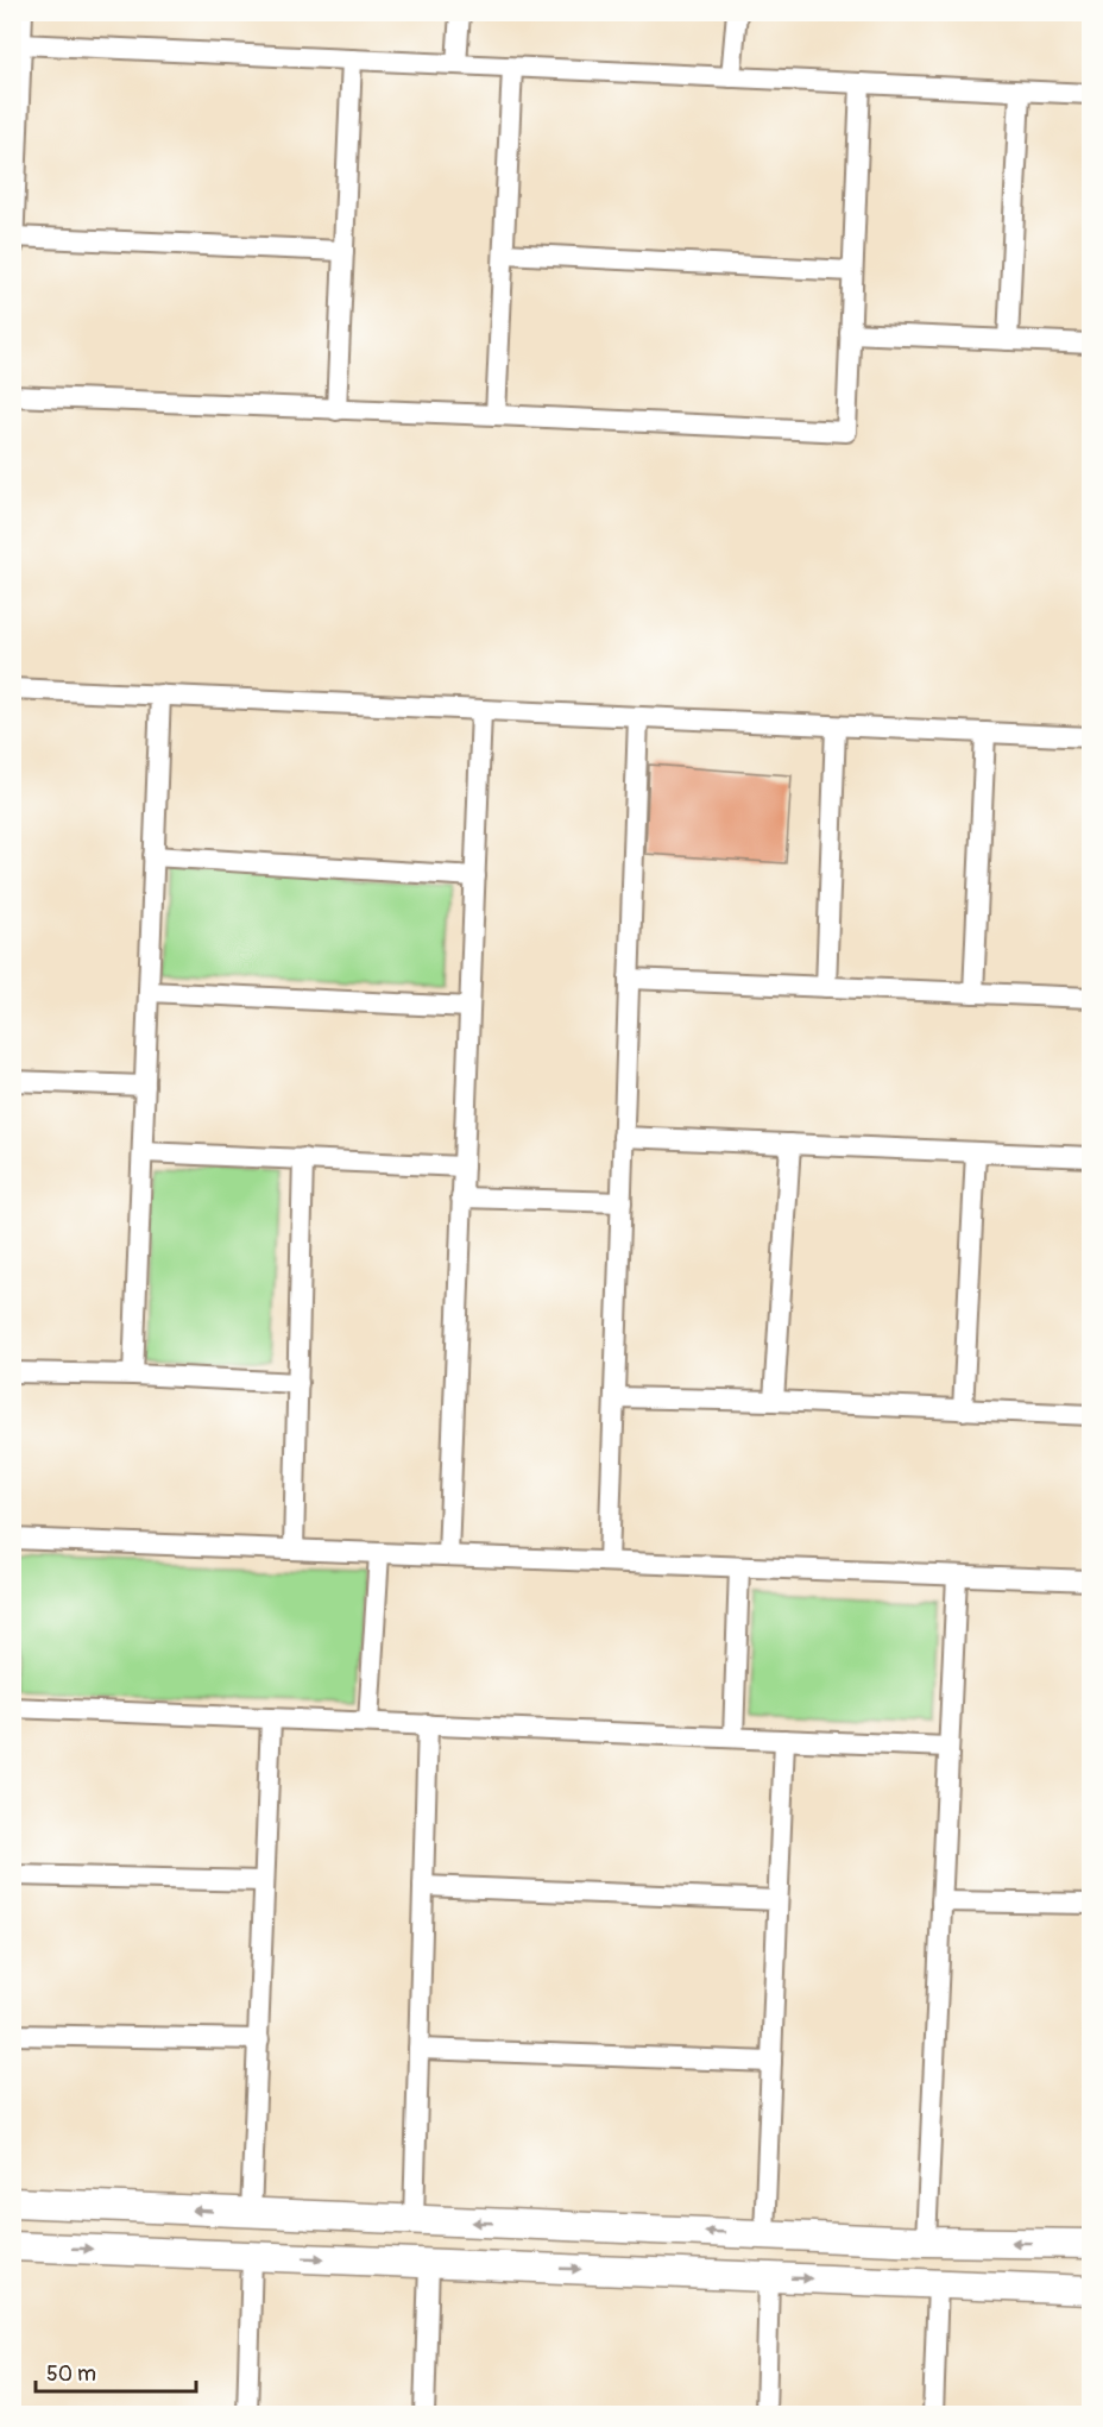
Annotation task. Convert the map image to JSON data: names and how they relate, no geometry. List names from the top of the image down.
{
  "scale_bar": "50 m"
}
